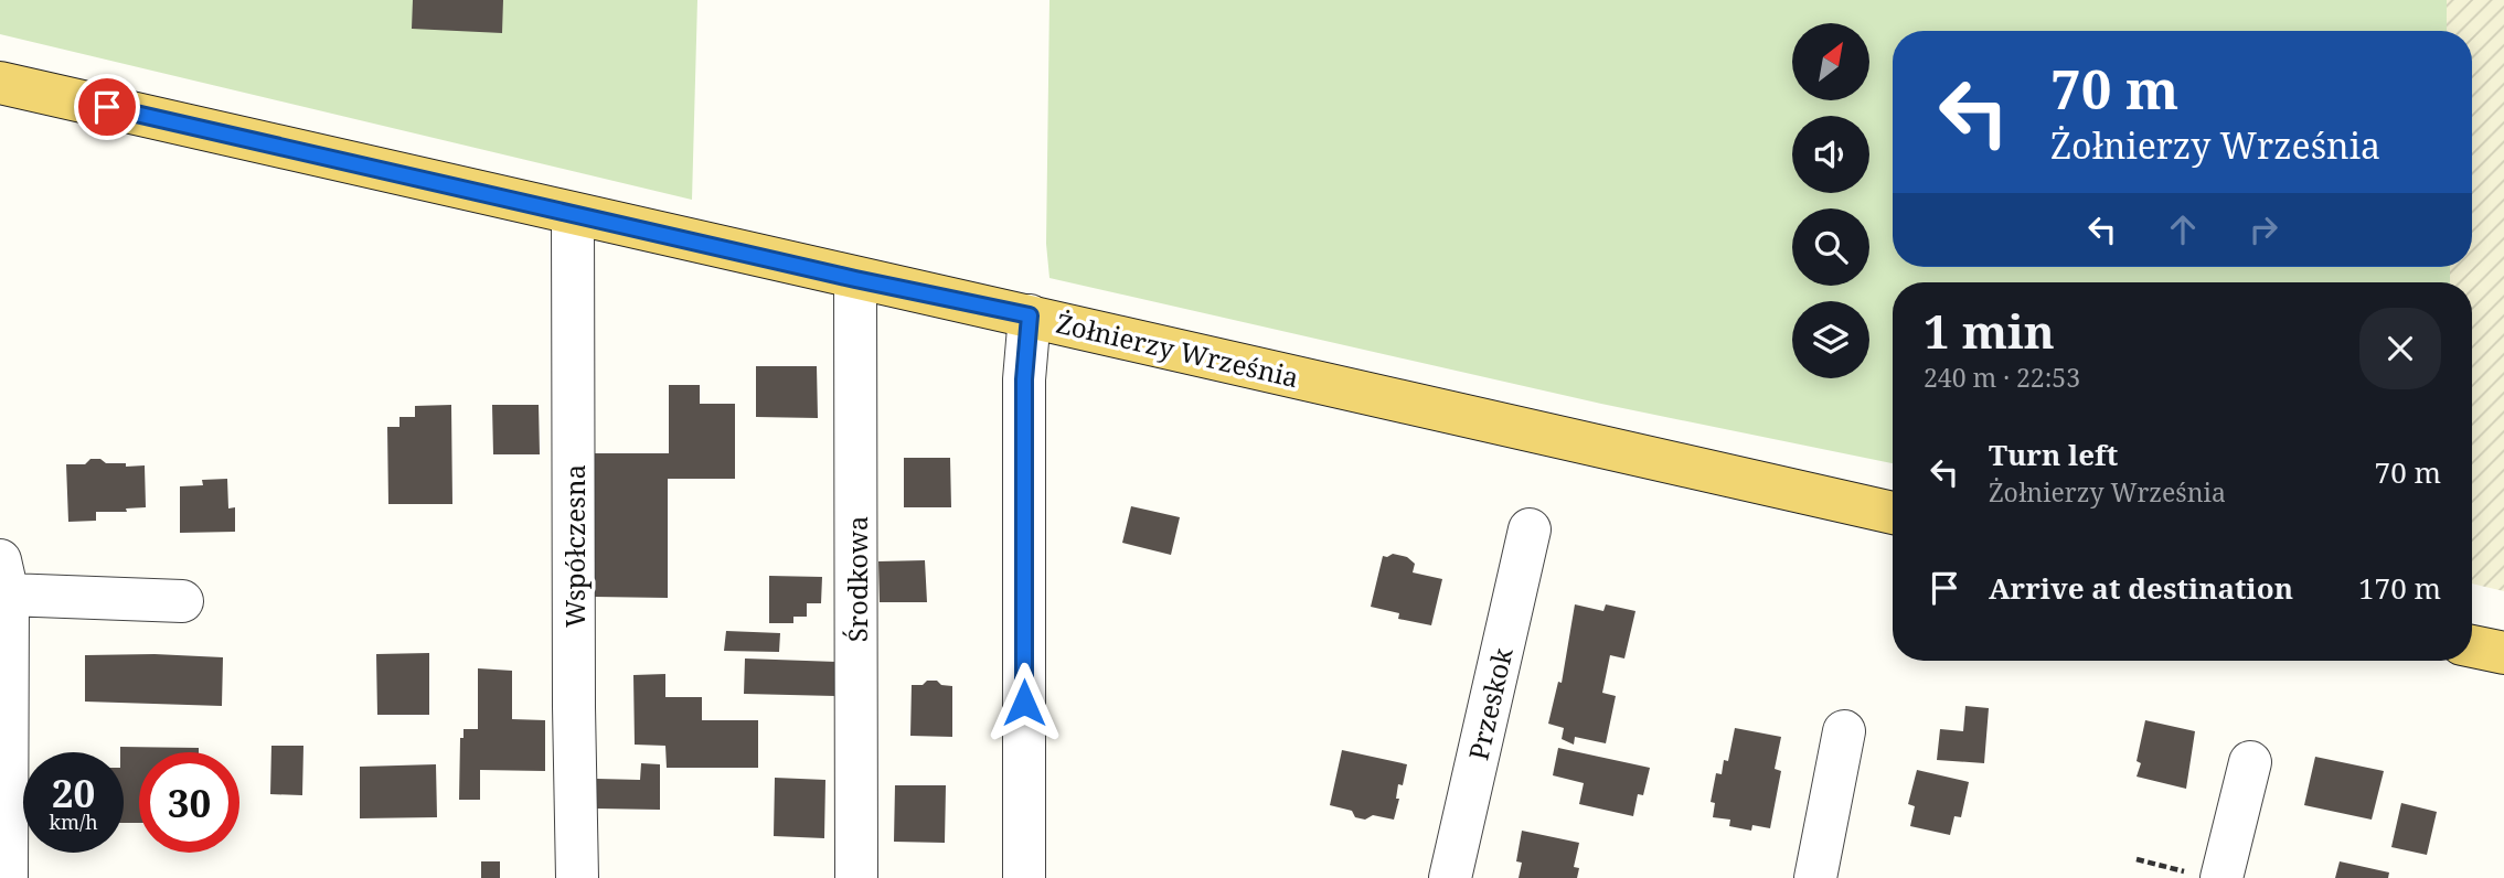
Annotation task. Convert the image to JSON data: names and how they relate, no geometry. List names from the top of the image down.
{
  "streets": {
    "main road": ["Żołnierzy Września"],
    "street": ["Współczesna", "Środkowa", "Przeskok"]
  },
  "crossings": [
    ["Żołnierzy Września", "Współczesna"],
    ["Żołnierzy Września", "Środkowa"]
  ],
  "north": "top right",
  "page": {
    "turn": ["70 m", "Żołnierzy Września"],
    "heading": ["1 min", "240 m · 22:53"],
    "list": [
      {
        "name": "Turn left",
        "note": "Żołnierzy Września",
        "value": "70 m"
      },
      {
        "name": "Arrive at destination",
        "value": "170 m"
      }
    ],
    "speed": "20 km/h",
    "limit": "30"
  }
}
